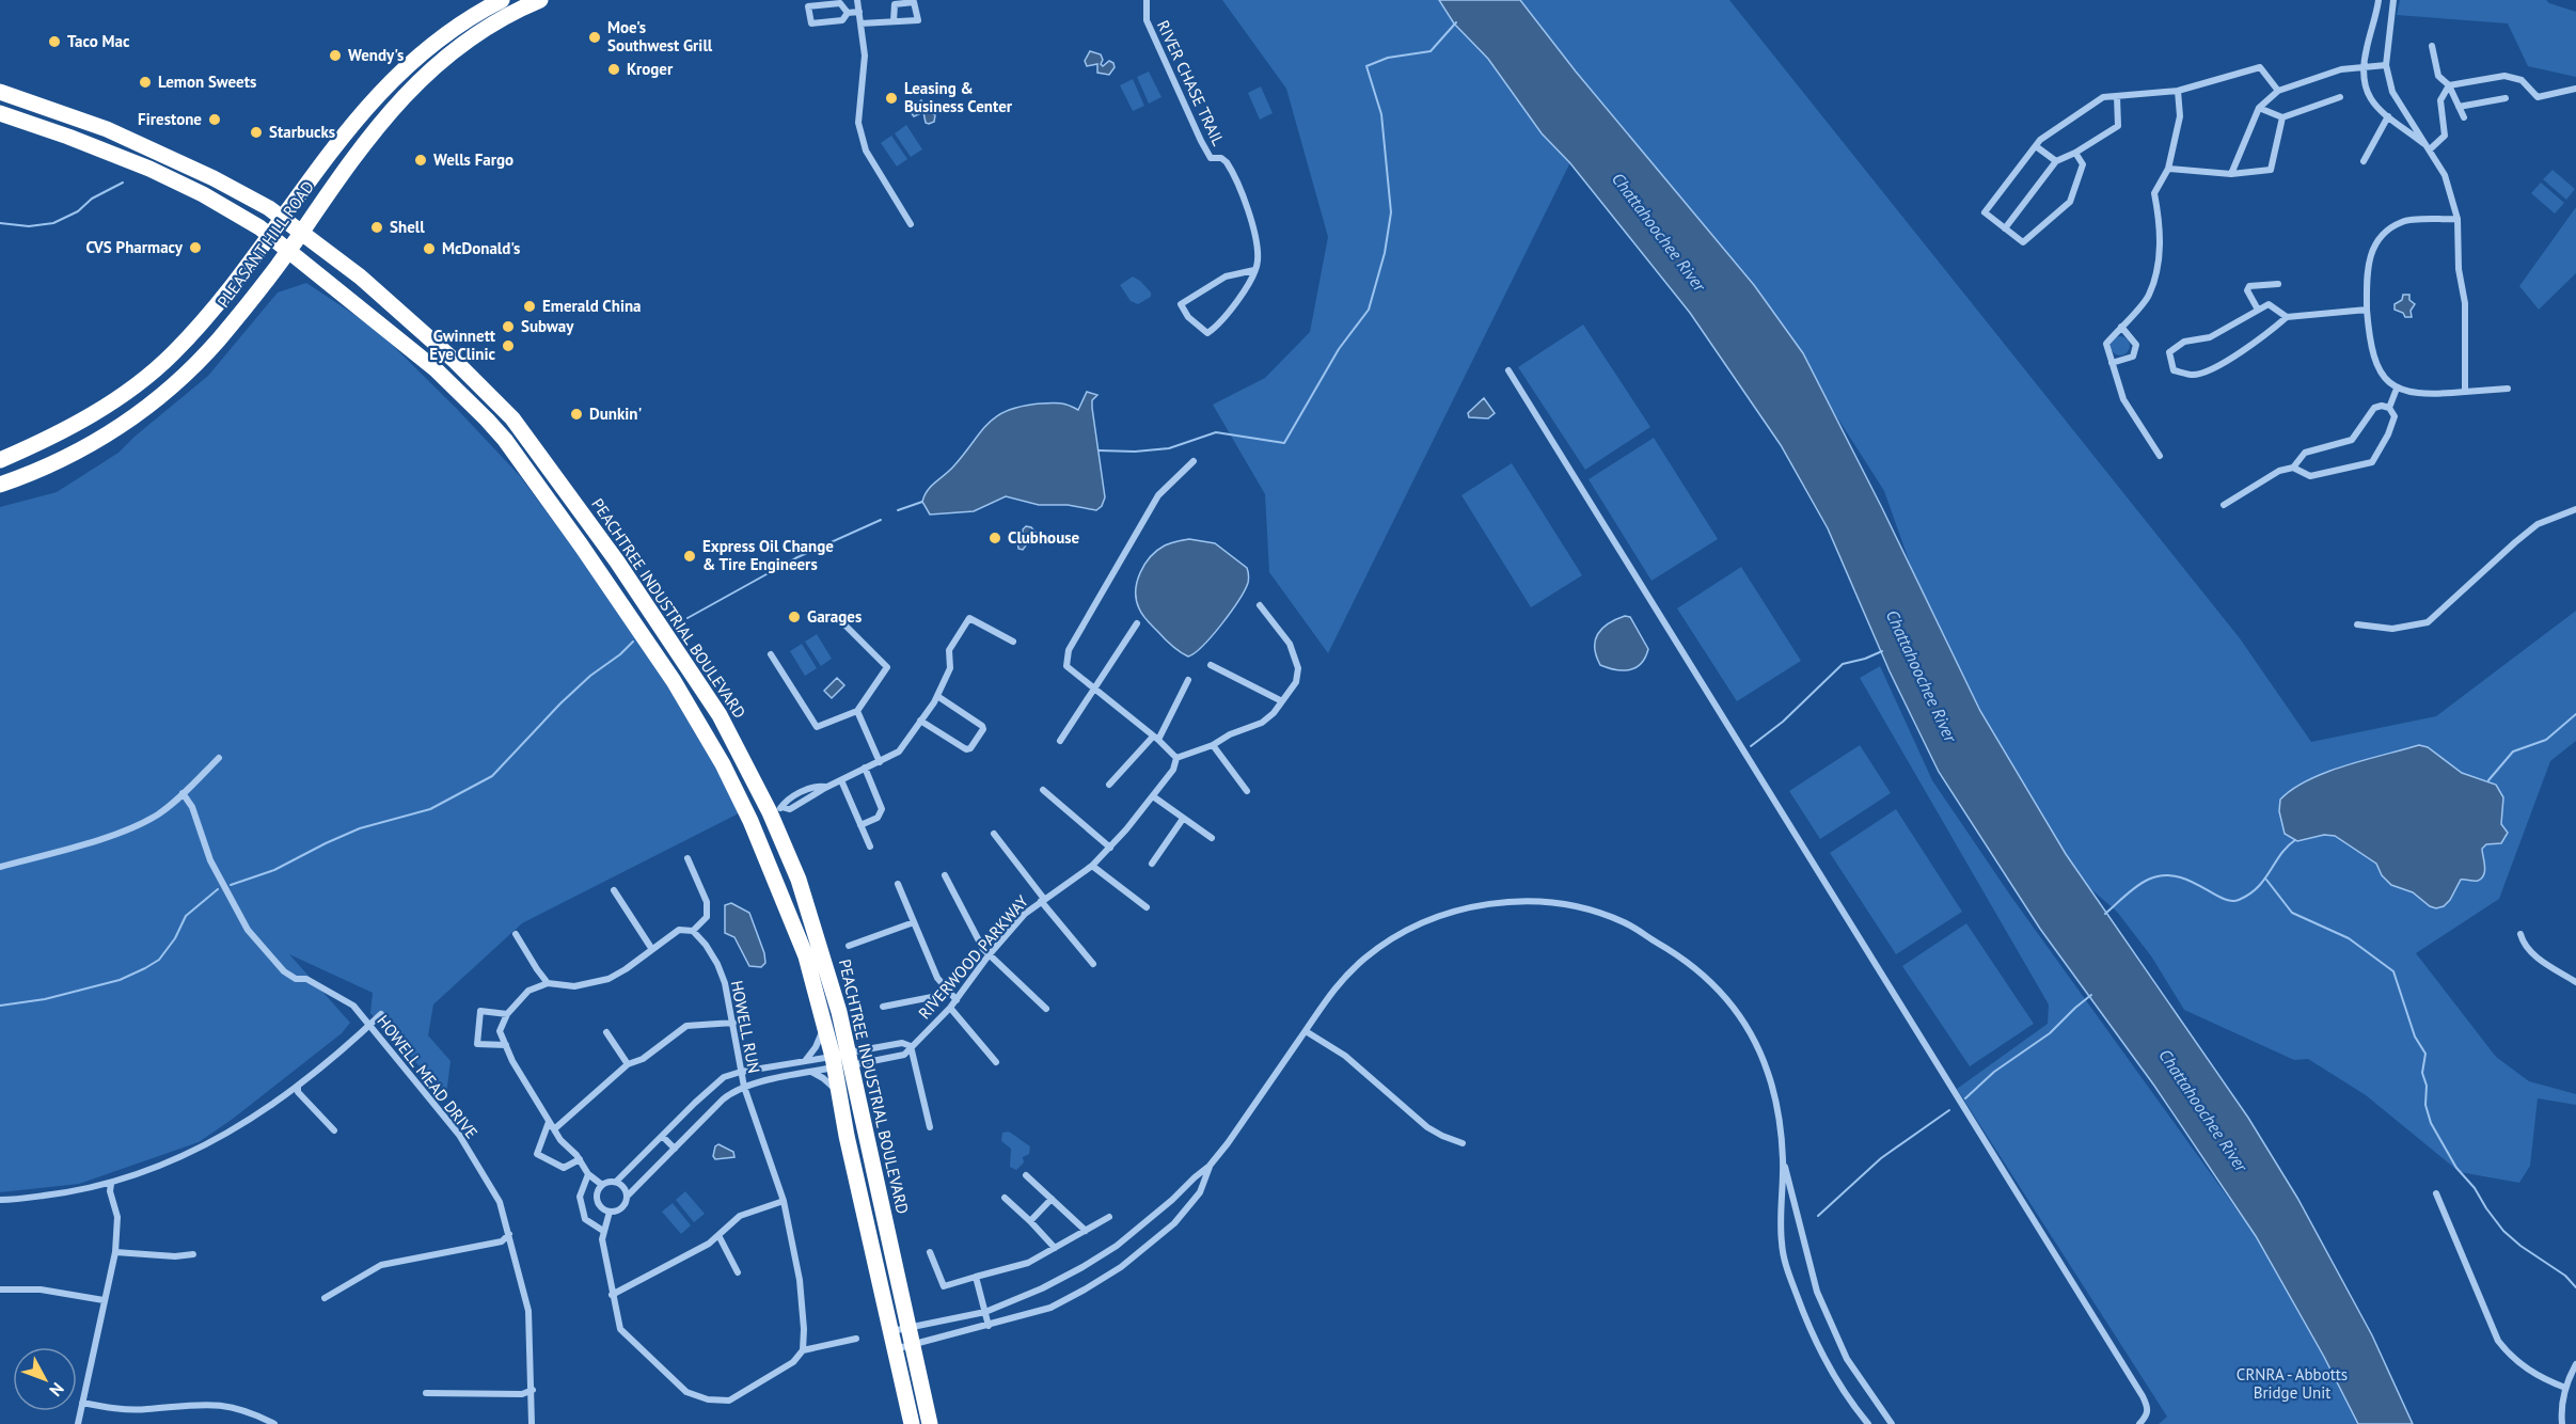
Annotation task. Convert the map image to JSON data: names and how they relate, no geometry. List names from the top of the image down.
{
  "streets": {
    "highway": ["PLEASANT HILL ROAD", "PEACHTREE INDUSTRIAL BOULEVARD"],
    "street": [
      "RIVER CHASE TRAIL",
      "RIVERWOOD PARKWAY",
      "HOWELL RUN",
      "HOWELL MEAD DRIVE"
    ]
  },
  "crossings": [
    ["PLEASANT HILL ROAD", "PEACHTREE INDUSTRIAL BOULEVARD"],
    ["PEACHTREE INDUSTRIAL BOULEVARD", "RIVERWOOD PARKWAY"]
  ],
  "water": ["Chattahoochee River"],
  "parks": ["CRNRA - Abbotts Bridge Unit"],
  "places": [
    "Moe's Southwest Grill",
    "Taco Mac",
    "Wendy's",
    "Kroger",
    "Lemon Sweets",
    "Leasing & Business Center",
    "Firestone",
    "Starbucks",
    "Wells Fargo",
    "Shell",
    "CVS Pharmacy",
    "McDonald's",
    "Emerald China",
    "Subway",
    "Gwinnett Eye Clinic",
    "Dunkin'",
    "Clubhouse",
    "Express Oil Change & Tire Engineers",
    "Garages"
  ],
  "north": "bottom right"
}
